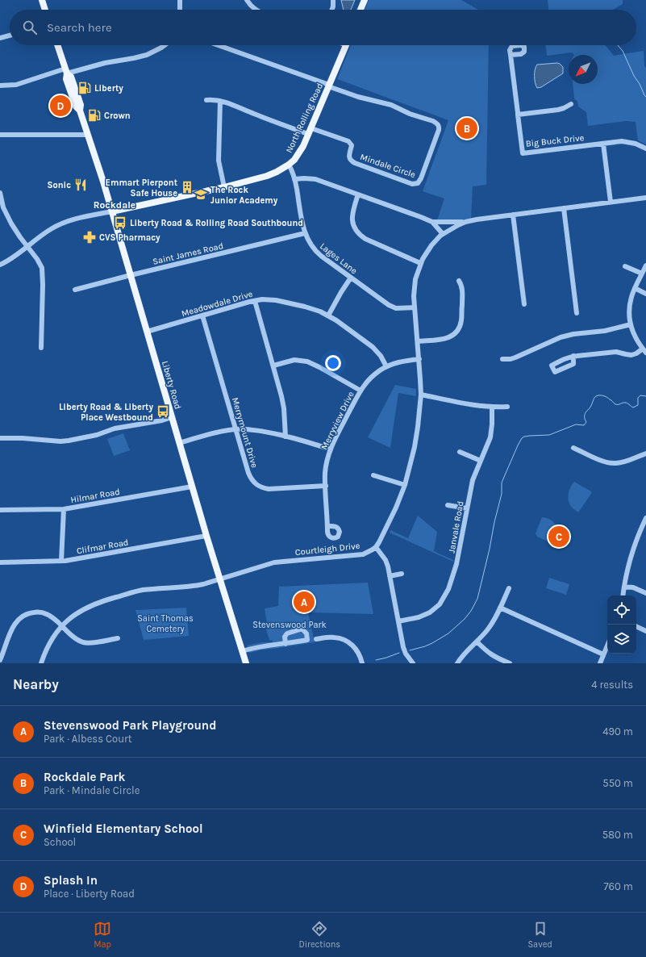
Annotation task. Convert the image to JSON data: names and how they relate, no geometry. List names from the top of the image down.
{
  "streets": {
    "main road": ["North Rolling Road", "Liberty Road"],
    "street": [
      "Big Buck Drive",
      "Mindale Circle",
      "Saint James Road",
      "Lages Lane",
      "Meadowdale Drive",
      "Merryview Drive",
      "Merrymount Drive",
      "Hilmar Road",
      "Janvale Road",
      "Clifmar Road",
      "Courtleigh Drive"
    ]
  },
  "crossings": [
    ["North Rolling Road", "Mindale Circle"],
    ["North Rolling Road", "Lages Lane"],
    ["North Rolling Road", "Liberty Road"],
    ["Saint James Road", "Lages Lane"],
    ["Saint James Road", "Liberty Road"],
    ["Meadowdale Drive", "Liberty Road"],
    ["Meadowdale Drive", "Merryview Drive"],
    ["Meadowdale Drive", "Merrymount Drive"],
    ["Liberty Road", "Hilmar Road"],
    ["Liberty Road", "Clifmar Road"],
    ["Liberty Road", "Courtleigh Drive"],
    ["Merryview Drive", "Merrymount Drive"]
  ],
  "districts": ["Rockdale"],
  "parks": ["Saint Thomas Cemetery", "Stevenswood Park"],
  "places": {
    "fuel station": ["Liberty", "Crown"],
    "restaurant": ["Sonic"],
    "building": ["Emmart Pierpont Safe House"],
    "school or university": ["The Rock Junior Academy"],
    "bus stop": ["Liberty Road & Rolling Road Southbound", "Liberty Road & Liberty Place Westbound"],
    "pharmacy": ["CVS Pharmacy"]
  },
  "north": "bottom left",
  "page": {
    "search": "Search here",
    "pins": [
      "D",
      "B",
      "C",
      "A"
    ],
    "heading": ["Nearby", "4 results"],
    "list": [
      {
        "mark": "A",
        "name": "Stevenswood Park Playground",
        "note": "Park · Albess Court",
        "value": "490 m"
      },
      {
        "mark": "B",
        "name": "Rockdale Park",
        "note": "Park · Mindale Circle",
        "value": "550 m"
      },
      {
        "mark": "C",
        "name": "Winfield Elementary School",
        "note": "School",
        "value": "580 m"
      },
      {
        "mark": "D",
        "name": "Splash In",
        "note": "Place · Liberty Road",
        "value": "760 m"
      }
    ],
    "nav": ["Map", "Directions", "Saved"]
  }
}
